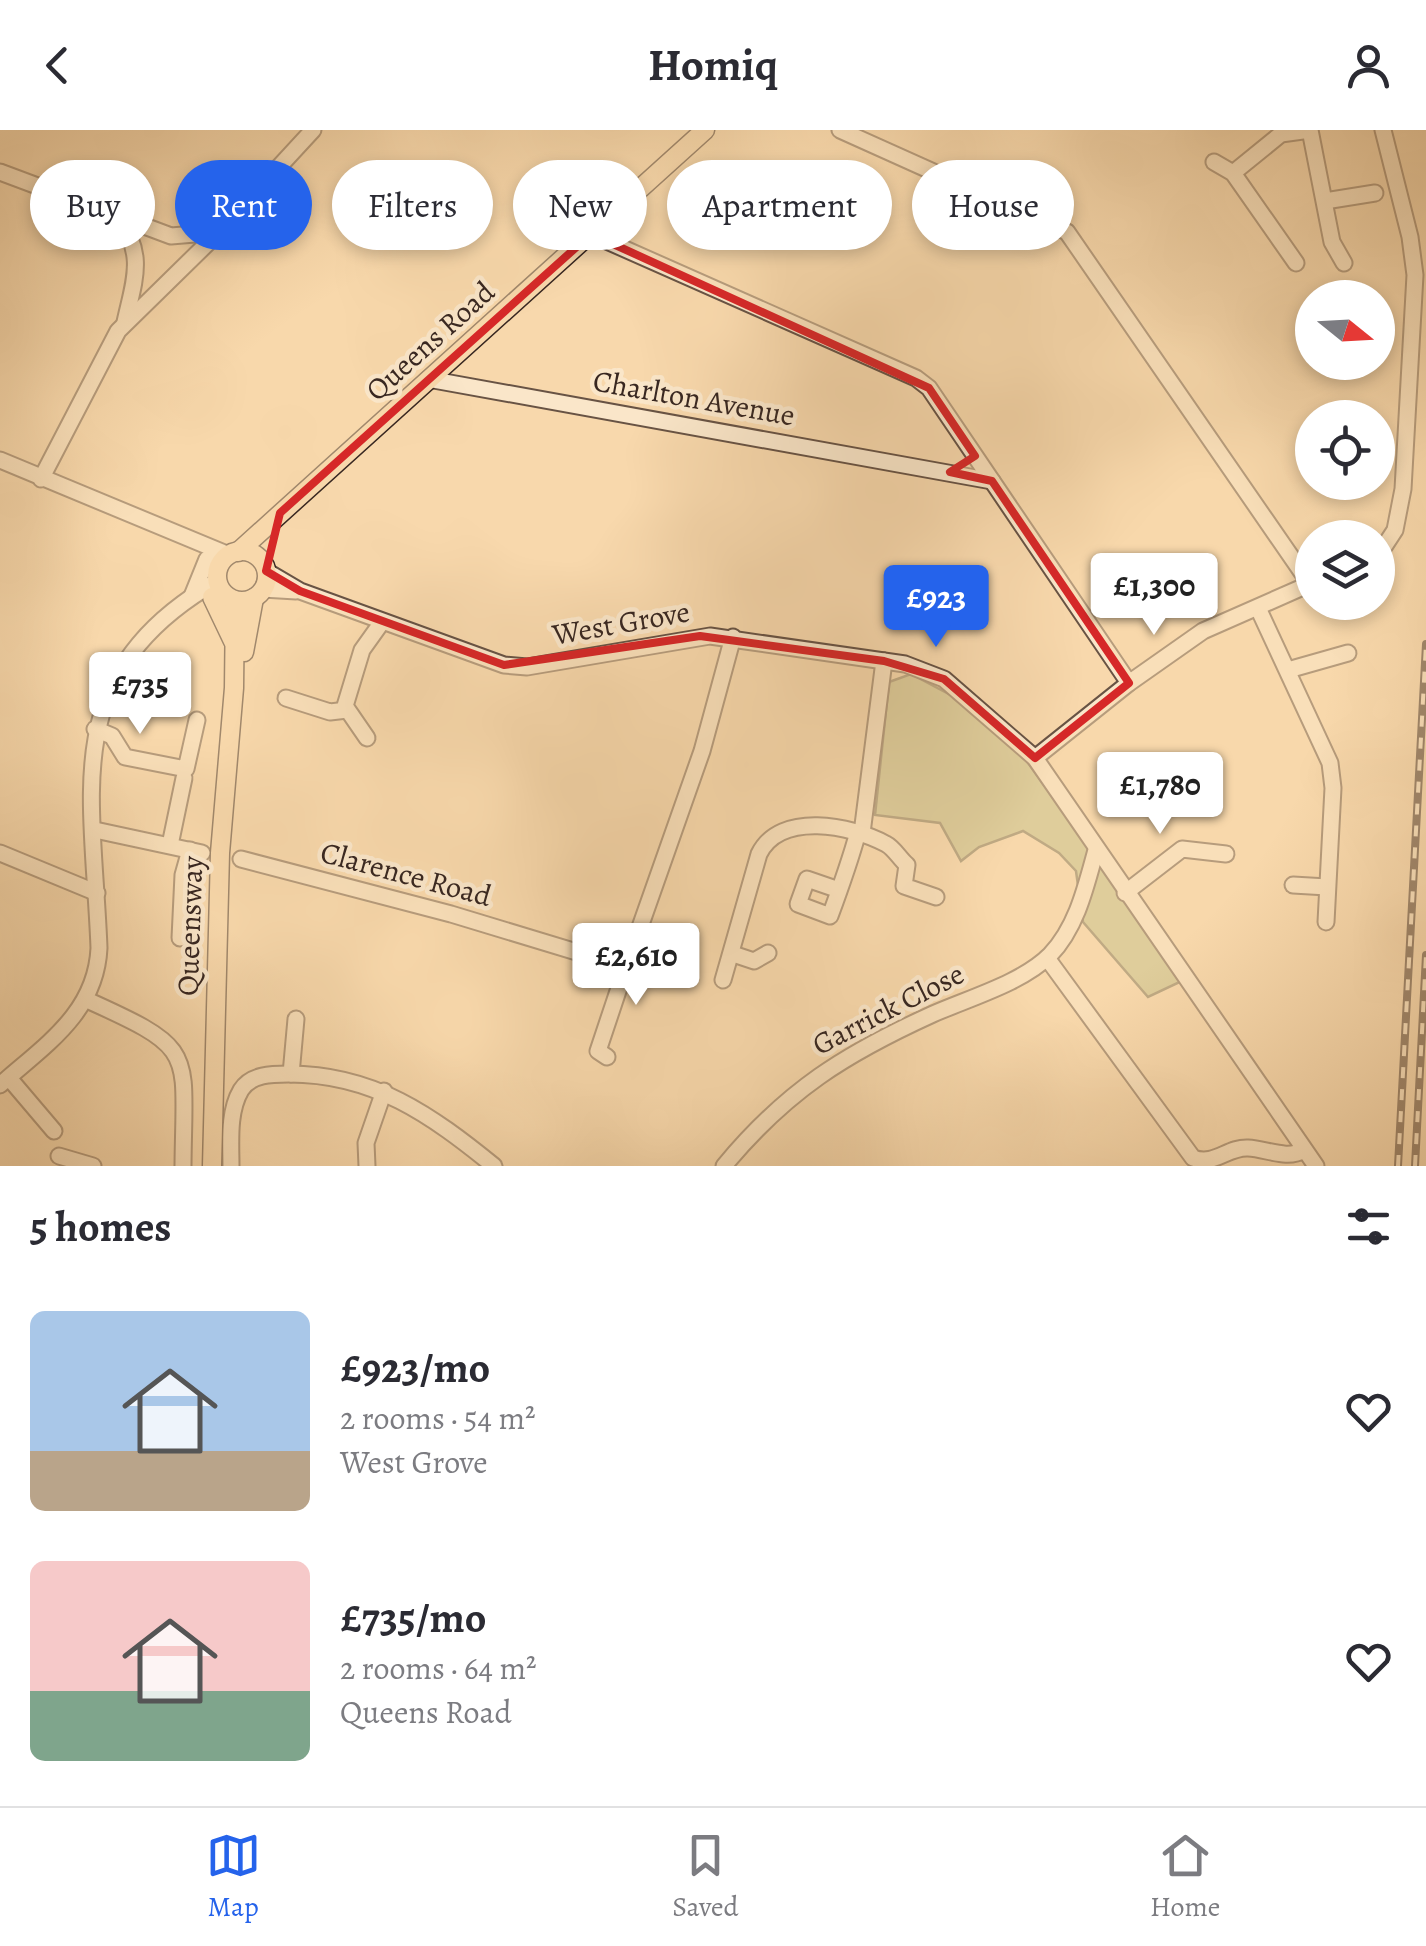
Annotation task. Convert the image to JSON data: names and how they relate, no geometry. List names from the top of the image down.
{
  "streets": {
    "main road": ["Queens Road", "Queensway"],
    "street": [
      "Charlton Avenue",
      "West Grove",
      "Clarence Road",
      "Garrick Close"
    ]
  },
  "crossings": [
    ["Queens Road", "Charlton Avenue"],
    ["Queens Road", "West Grove"],
    ["Queens Road", "Queensway"],
    ["West Grove", "Queensway"]
  ],
  "north": "right",
  "page": {
    "header": "Homiq",
    "chip": [
      "Buy",
      "Rent",
      "Filters",
      "New",
      "Apartment",
      "House"
    ],
    "price": [
      "£1,300",
      "£923",
      "£735",
      "£1,780",
      "£2,610"
    ],
    "heading": "5 homes",
    "list": [
      {
        "name": "£923/mo",
        "note": "2 rooms · 54 m² · West Grove"
      },
      {
        "name": "£735/mo",
        "note": "2 rooms · 64 m² · Queens Road"
      }
    ],
    "tabs": ["Map", "Saved", "Home"]
  }
}
